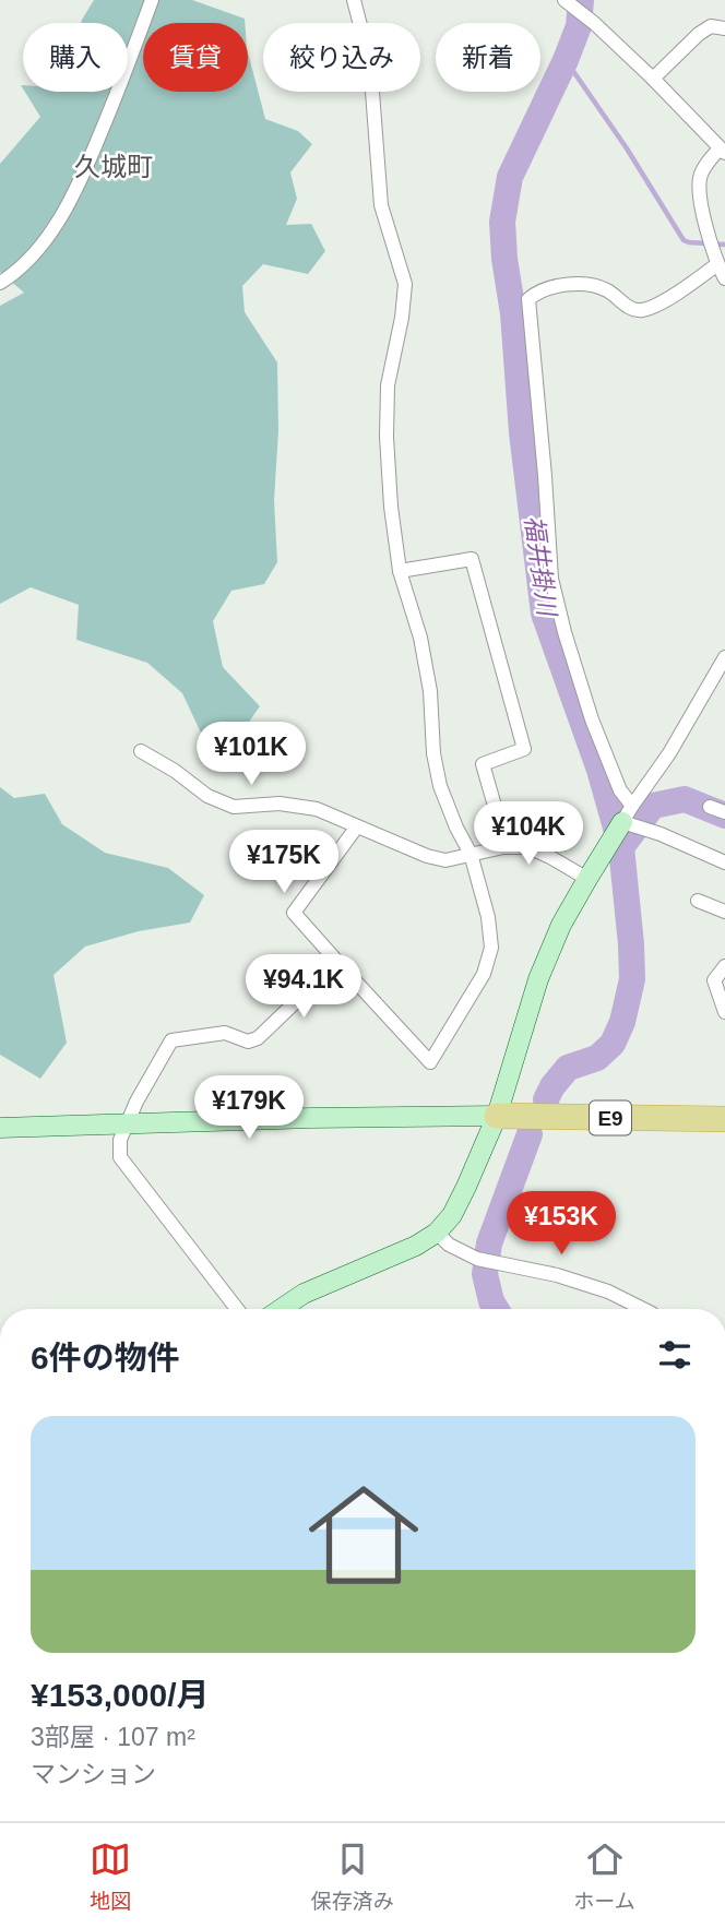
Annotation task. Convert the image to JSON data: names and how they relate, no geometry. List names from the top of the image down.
{
  "streets": {
    "highway": ["E9"]
  },
  "districts": ["久城町"],
  "water": ["福井掛川"],
  "page": {
    "chip": [
      "購入",
      "賃貸",
      "絞り込み",
      "新着"
    ],
    "price": [
      "¥101K",
      "¥104K",
      "¥175K",
      "¥94.1K",
      "¥179K",
      "¥153K"
    ],
    "heading": "6件の物件",
    "list": [
      {
        "name": "¥153,000/月",
        "note": "3部屋 · 107 m² · マンション"
      }
    ],
    "tabs": ["地図", "保存済み", "ホーム"]
  }
}
